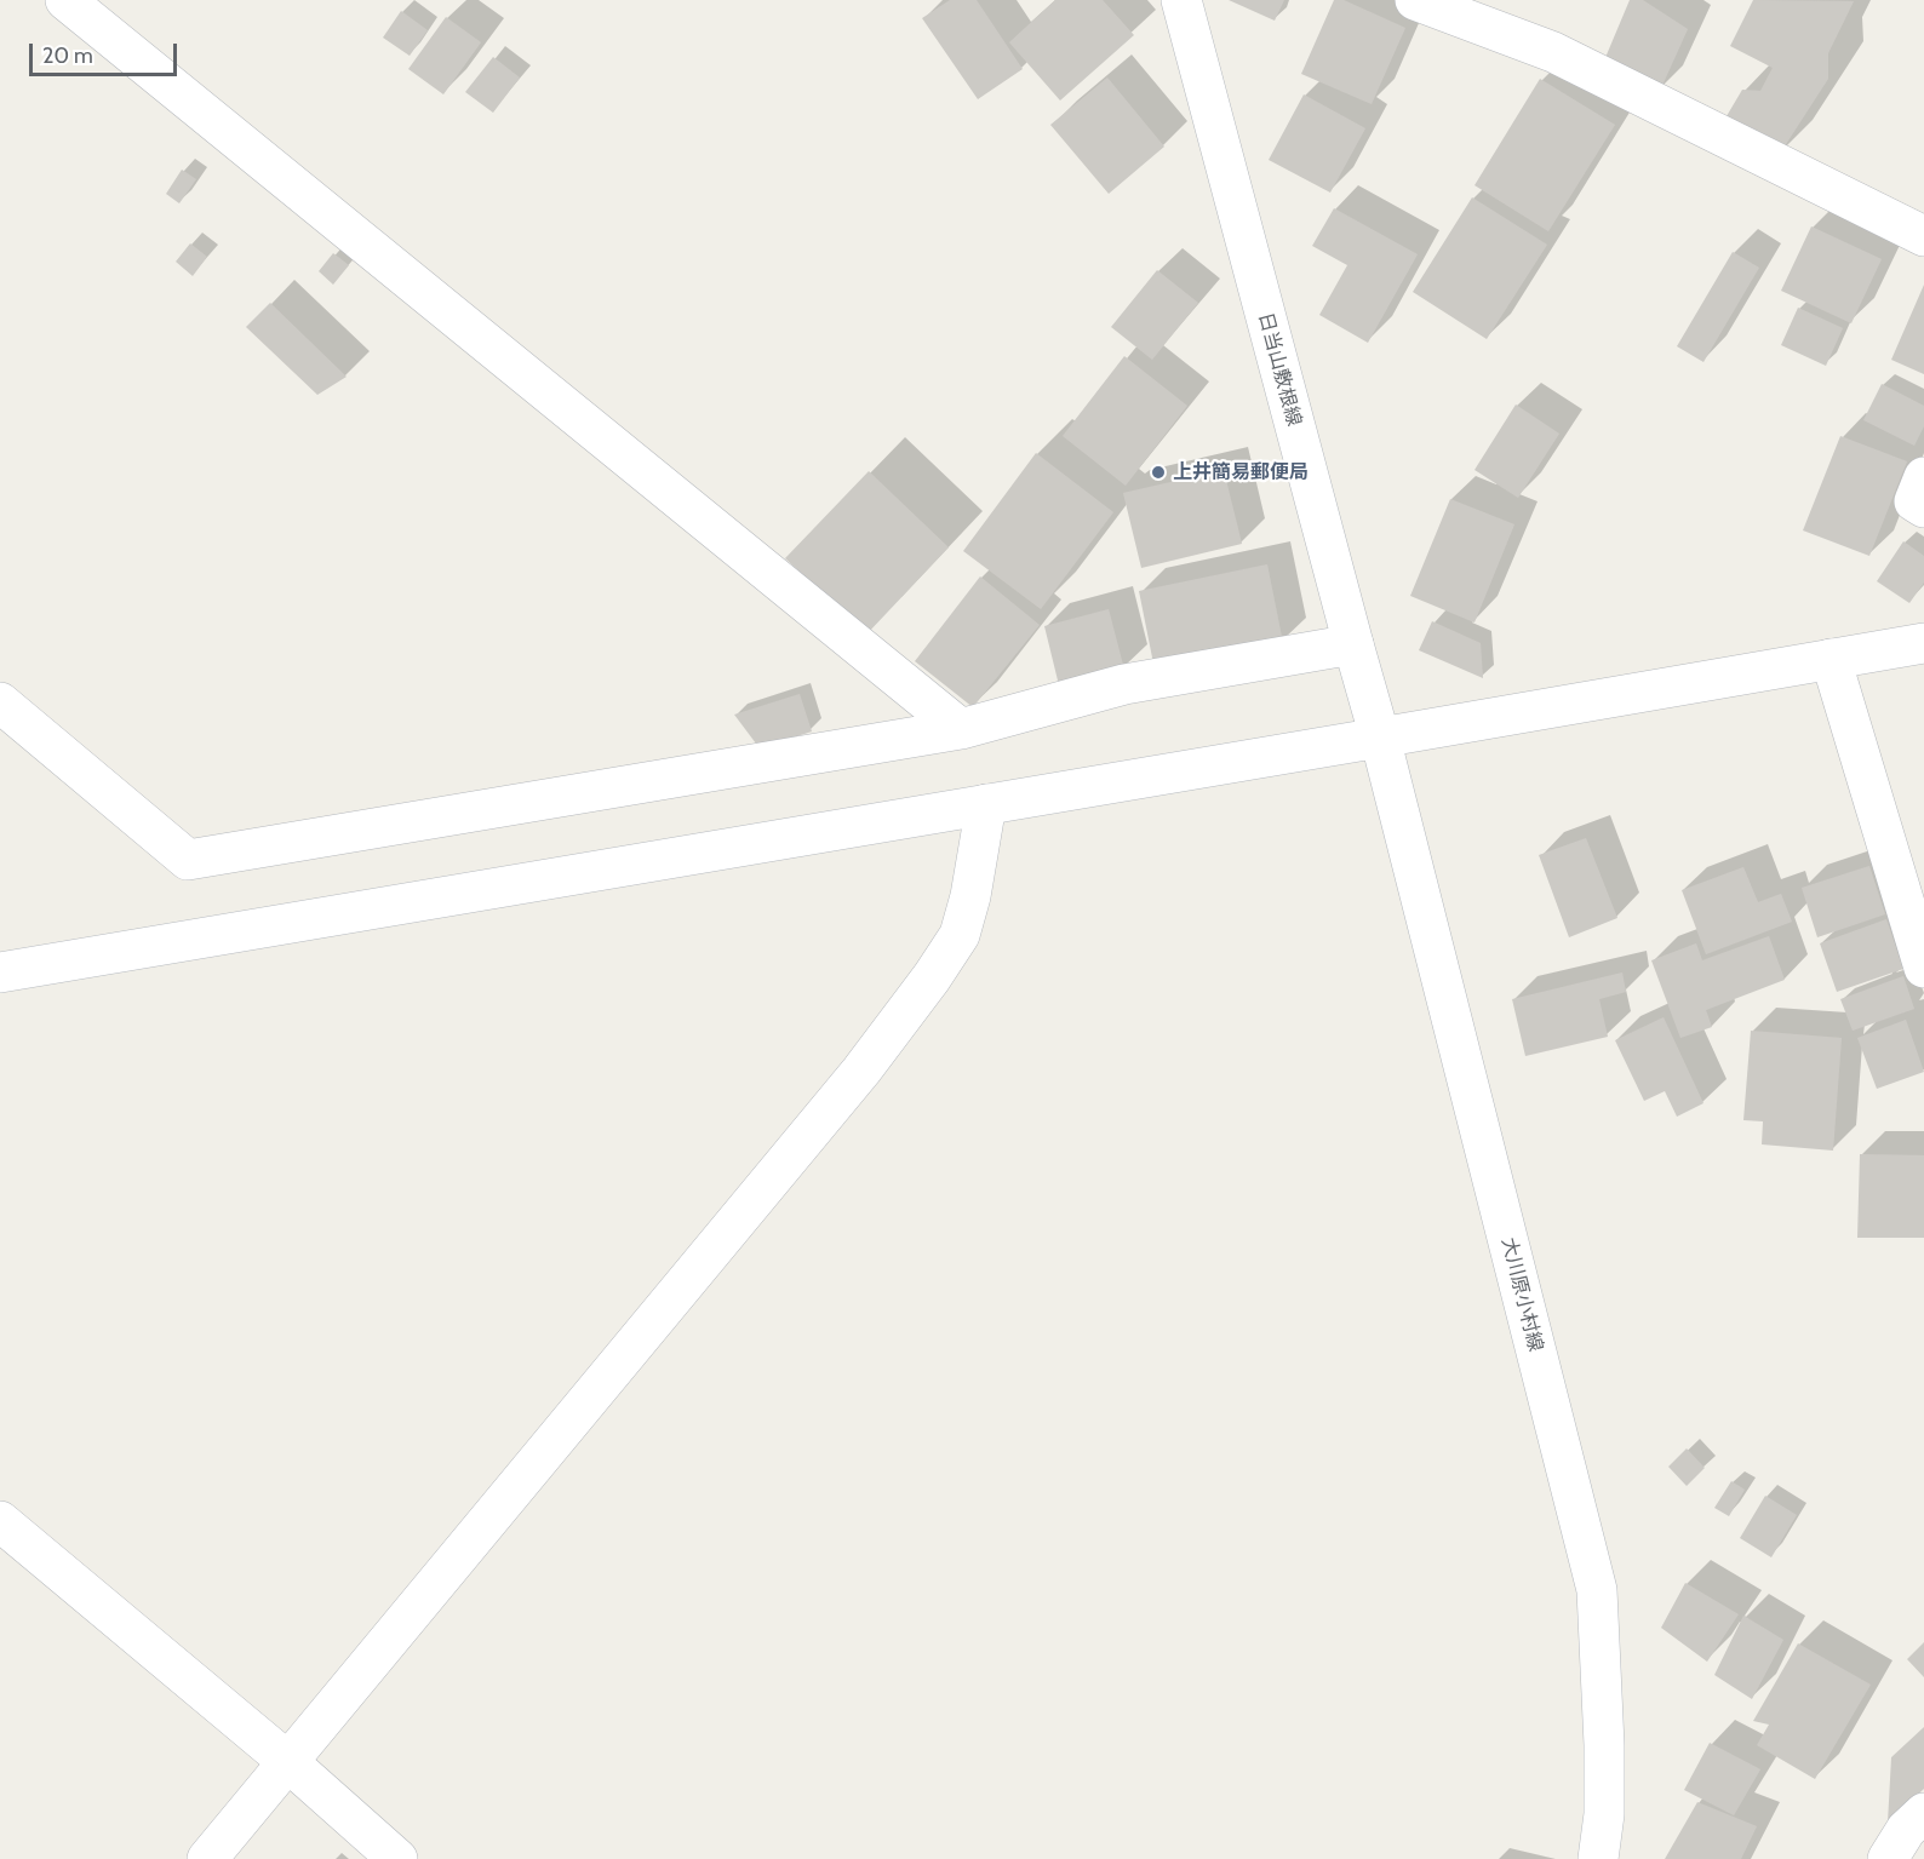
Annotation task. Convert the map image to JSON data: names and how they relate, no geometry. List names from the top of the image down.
{
  "streets": {
    "street": ["日当山敷根線", "大川原小村線"]
  },
  "crossings": [
    ["日当山敷根線", "大川原小村線"]
  ],
  "places": ["上井簡易郵便局"],
  "scale_bar": "20 m"
}
